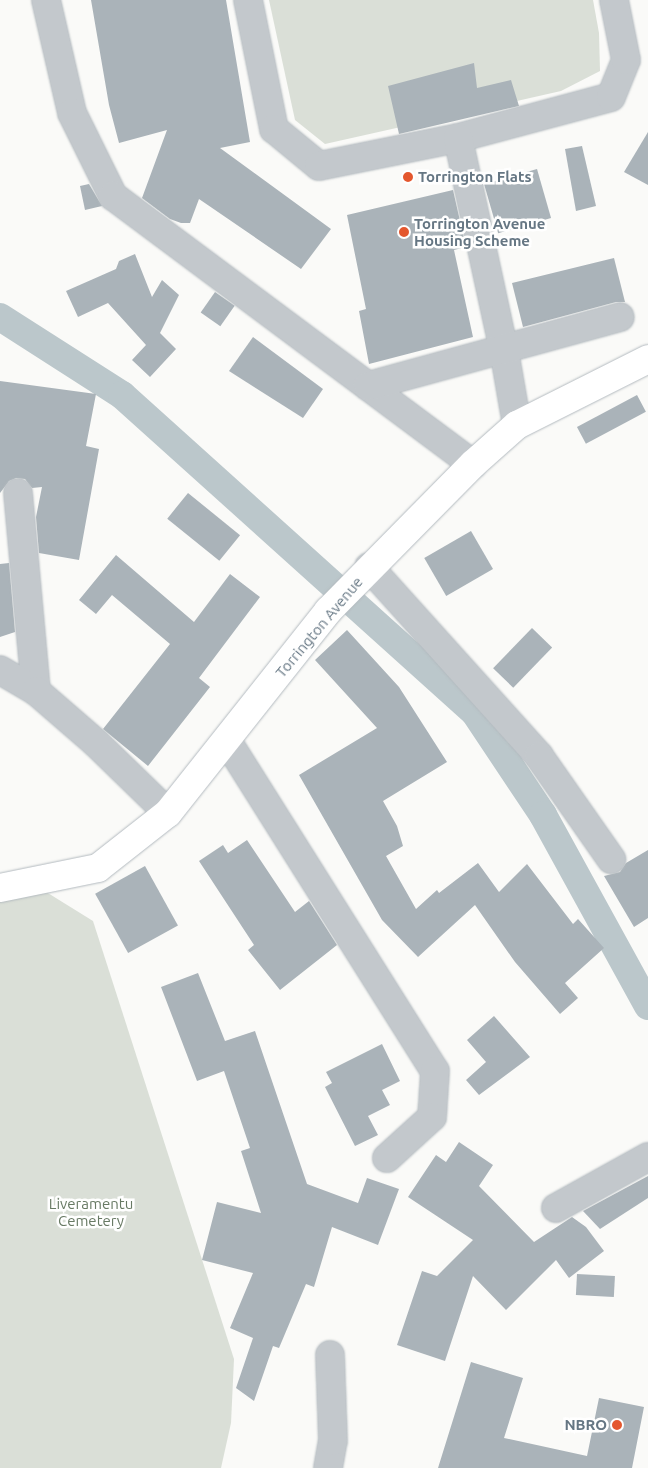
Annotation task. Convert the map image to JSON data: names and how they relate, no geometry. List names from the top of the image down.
{
  "streets": {
    "main road": ["Torrington Avenue"]
  },
  "parks": ["Liveramentu Cemetery"],
  "places": ["Torrington Flats", "Torrington Avenue Housing Scheme", "NBRO"]
}
